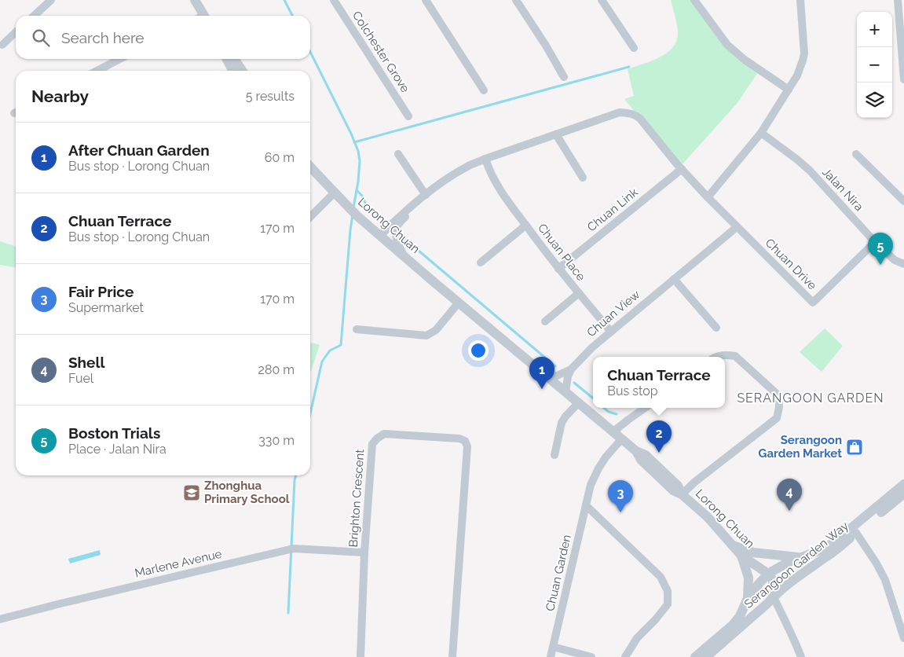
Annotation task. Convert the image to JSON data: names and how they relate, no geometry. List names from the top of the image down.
{
  "streets": {
    "street": [
      "Colchester Grove",
      "Jalan Nira",
      "Chuan Link",
      "Lorong Chuan",
      "Chuan Place",
      "Chuan Drive",
      "Chuan View",
      "Brighton Crescent",
      "Marlene Avenue",
      "Serangoon Garden Way",
      "Chuan Garden"
    ]
  },
  "crossings": [
    ["Jalan Nira", "Chuan Drive"],
    ["Chuan Link", "Chuan Place"],
    ["Chuan Link", "Chuan Drive"],
    ["Lorong Chuan", "Chuan Drive"],
    ["Lorong Chuan", "Chuan View"],
    ["Lorong Chuan", "Serangoon Garden Way"],
    ["Lorong Chuan", "Chuan Garden"],
    ["Chuan Place", "Chuan Drive"],
    ["Chuan Place", "Chuan View"],
    ["Chuan Drive", "Chuan View"],
    ["Brighton Crescent", "Marlene Avenue"]
  ],
  "districts": ["SERANGOON GARDEN"],
  "places": {
    "shop": ["Serangoon Garden Market"],
    "school or university": ["Zhonghua Primary School"]
  },
  "page": {
    "map_buttons": ["+", "−"],
    "search": "Search here",
    "heading": ["Nearby", "5 results"],
    "list": [
      {
        "mark": "1",
        "name": "After Chuan Garden",
        "note": "Bus stop · Lorong Chuan",
        "value": "60 m"
      },
      {
        "mark": "2",
        "name": "Chuan Terrace",
        "note": "Bus stop · Lorong Chuan",
        "value": "170 m"
      },
      {
        "mark": "3",
        "name": "Fair Price",
        "note": "Supermarket",
        "value": "170 m"
      },
      {
        "mark": "4",
        "name": "Shell",
        "note": "Fuel",
        "value": "280 m"
      },
      {
        "mark": "5",
        "name": "Boston Trials",
        "note": "Place · Jalan Nira",
        "value": "330 m"
      }
    ],
    "pins": [
      "5",
      "1",
      "2",
      "4",
      "3"
    ],
    "popup": ["Chuan Terrace", "Bus stop"]
  }
}
